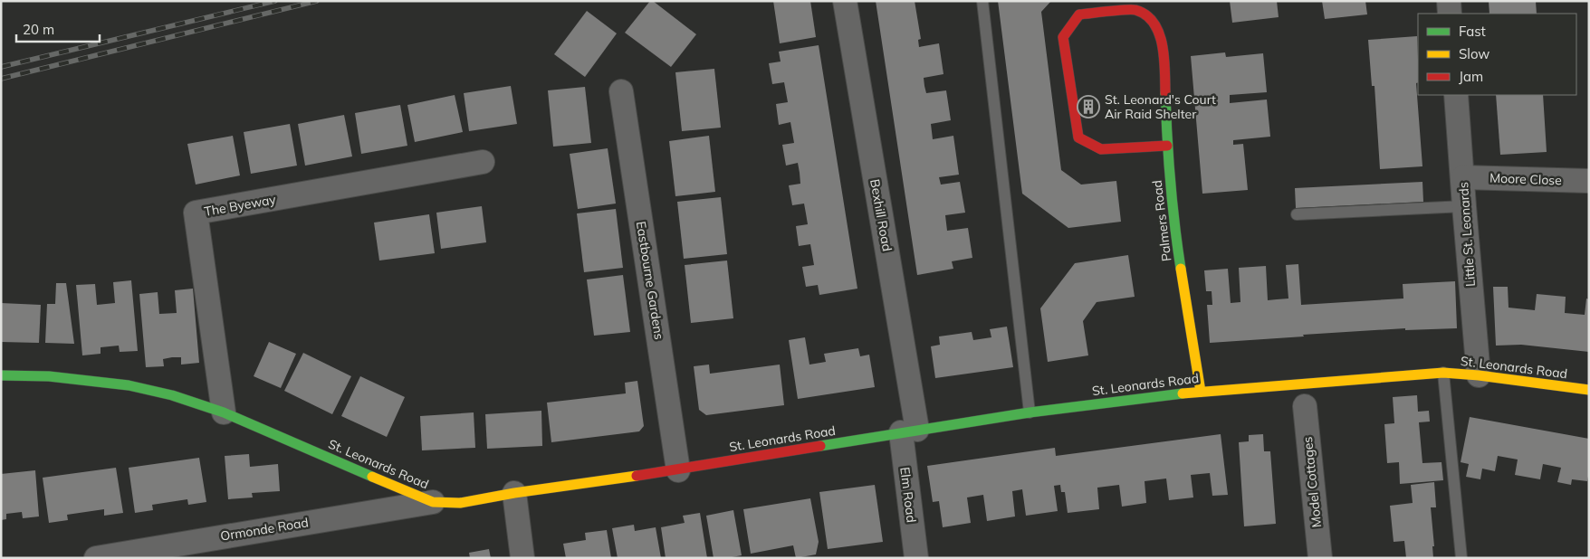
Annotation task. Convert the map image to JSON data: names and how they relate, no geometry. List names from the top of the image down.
{
  "streets": {
    "street": [
      "Moore Close",
      "The Byeway",
      "Bexhill Road",
      "Palmers Road",
      "Little St. Leonards",
      "Eastbourne Gardens",
      "St. Leonards Road",
      "Model Cottages",
      "Elm Road",
      "Ormonde Road"
    ]
  },
  "crossings": [
    ["Moore Close", "Little St. Leonards"],
    ["The Byeway", "St. Leonards Road"],
    ["Bexhill Road", "St. Leonards Road"],
    ["Bexhill Road", "Elm Road"],
    ["Palmers Road", "St. Leonards Road"],
    ["Little St. Leonards", "St. Leonards Road"],
    ["Eastbourne Gardens", "St. Leonards Road"],
    ["St. Leonards Road", "Elm Road"],
    ["St. Leonards Road", "Ormonde Road"]
  ],
  "places": {
    "building": ["St. Leonard's Court Air Raid Shelter"]
  },
  "legend": ["Fast", "Slow", "Jam"],
  "scale_bar": "20 m"
}
